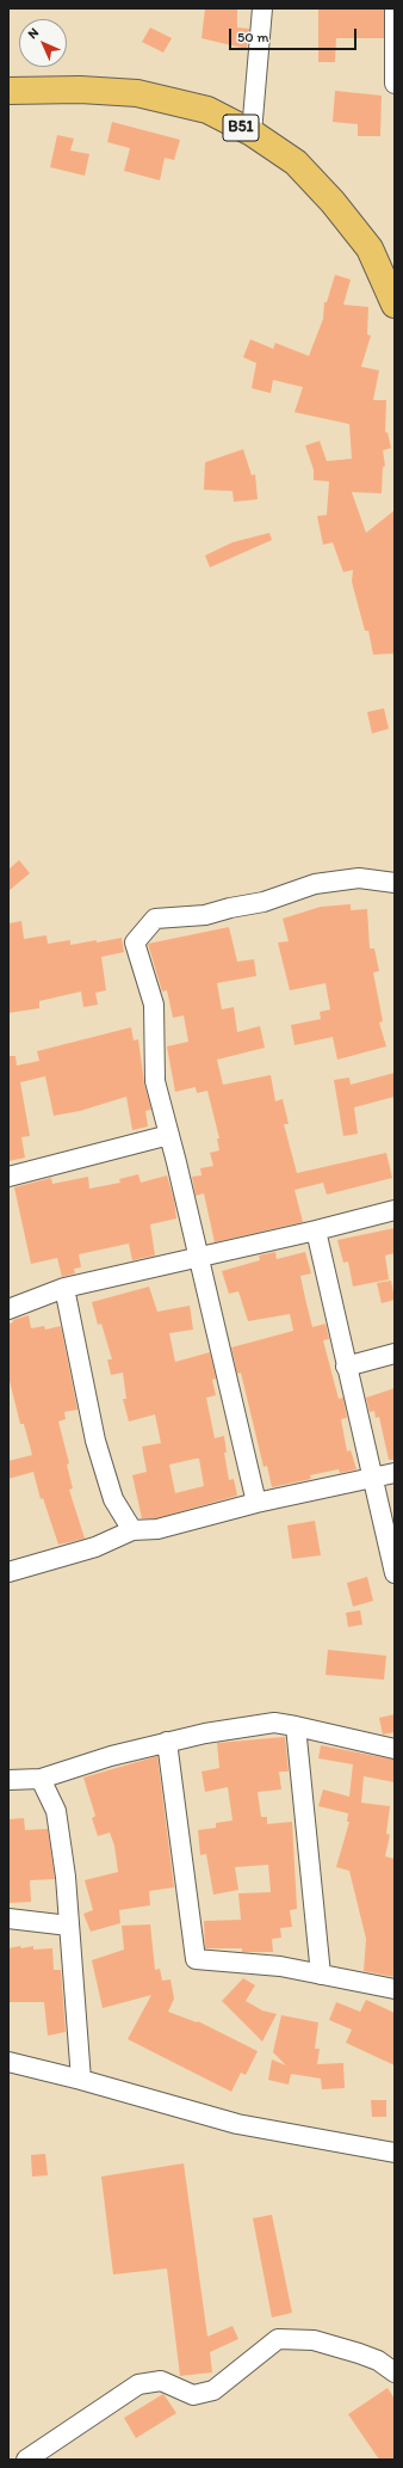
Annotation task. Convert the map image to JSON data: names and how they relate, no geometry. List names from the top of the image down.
{
  "streets": {
    "highway": ["B51"]
  },
  "scale_bar": "50 m",
  "north": "top left"
}
